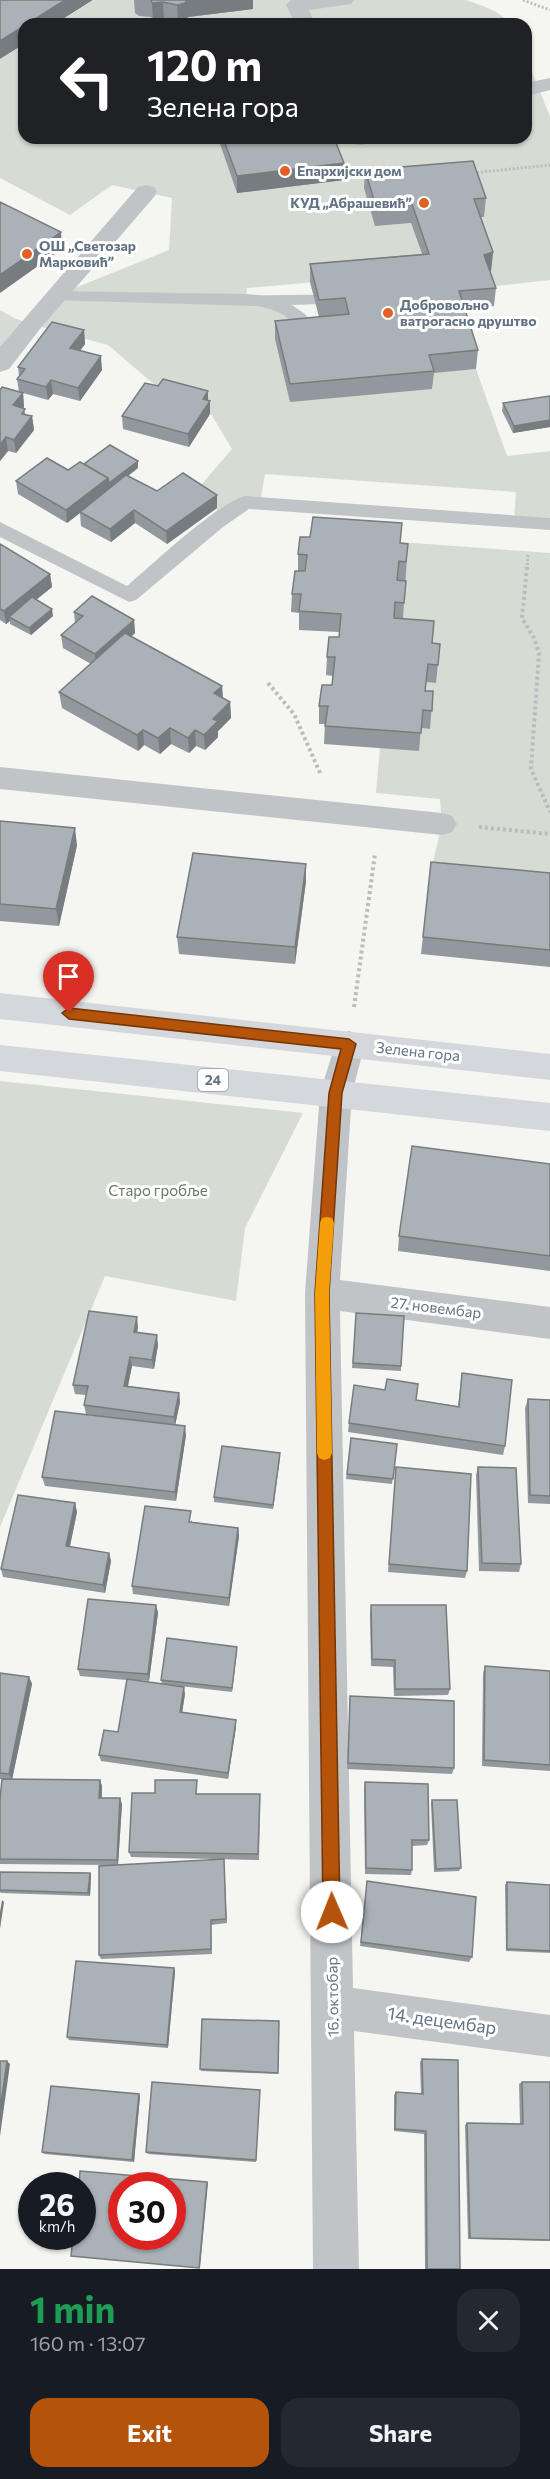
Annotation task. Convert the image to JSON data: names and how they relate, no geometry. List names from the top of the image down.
{
  "streets": {
    "main road": ["Зелена гора", "24"],
    "street": ["27. новембар", "16. октобар", "14. децембар"]
  },
  "crossings": [
    ["Зелена гора", "16. октобар"],
    ["24", "16. октобар"],
    ["27. новембар", "16. октобар"],
    ["16. октобар", "14. децембар"]
  ],
  "parks": ["Старо гробље"],
  "places": [
    "Епархијски дом",
    "КУД „Абрашевић”",
    "ОШ „Светозар Марковић”",
    "Добровољно ватрогасно друштво"
  ],
  "page": {
    "turn": ["120 m", "Зелена гора"],
    "speed": "26 km/h",
    "limit": "30",
    "heading": ["1 min", "160 m · 13:07"],
    "buttons": ["Exit", "Share"]
  }
}
